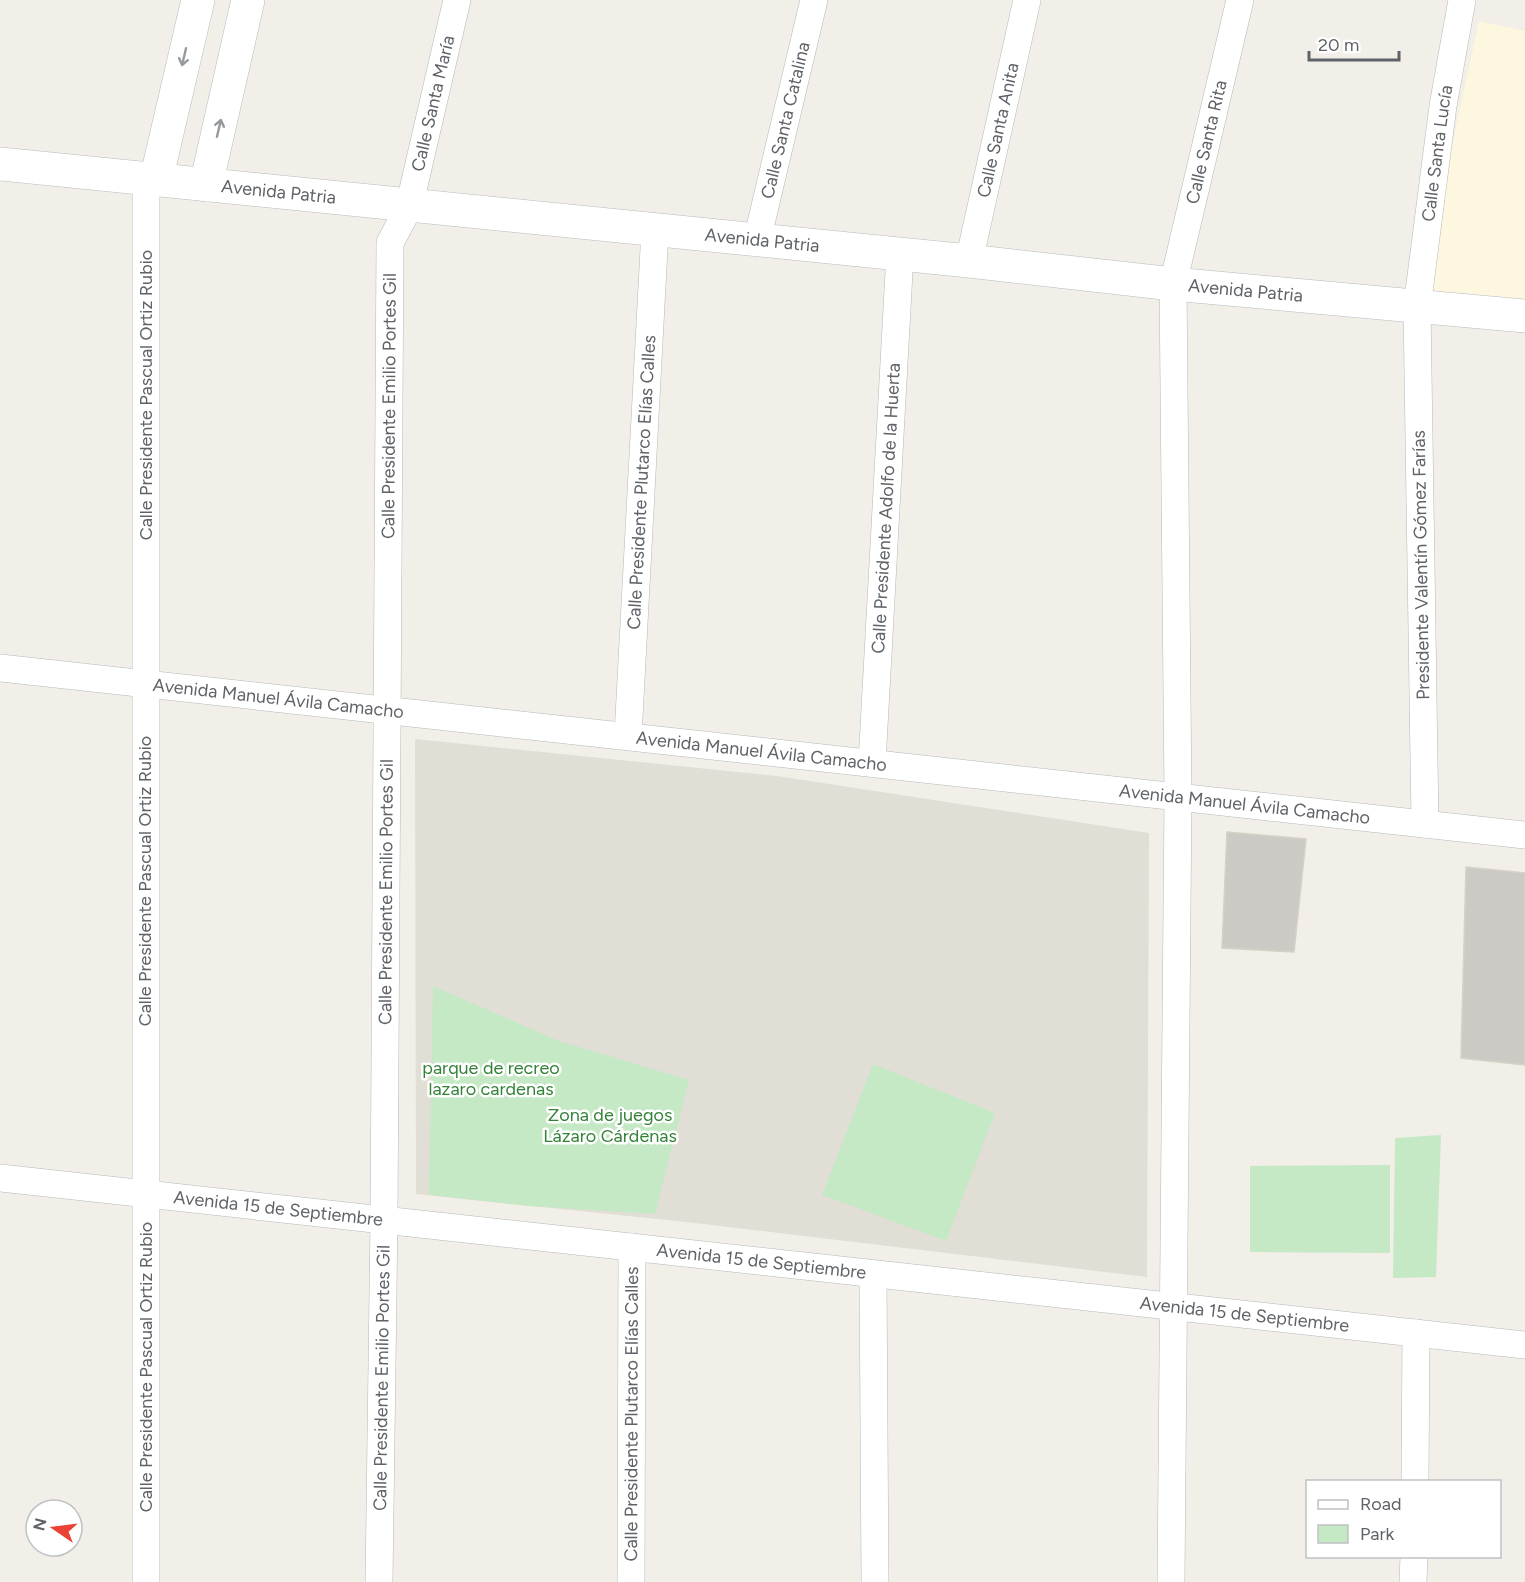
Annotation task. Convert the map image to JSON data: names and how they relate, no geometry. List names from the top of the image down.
{
  "streets": {
    "main road": ["Avenida Patria"],
    "street": [
      "Calle Santa María",
      "Calle Santa Catalina",
      "Calle Santa Anita",
      "Calle Santa Rita",
      "Calle Santa Lucía",
      "Calle Presidente Pascual Ortiz Rubio",
      "Calle Presidente Emilio Portes Gil",
      "Calle Presidente Plutarco Elías Calles",
      "Calle Presidente Adolfo de la Huerta",
      "Presidente Valentín Gómez Farías",
      "Avenida Manuel Ávila Camacho",
      "Avenida 15 de Septiembre"
    ]
  },
  "crossings": [
    ["Calle Santa María", "Avenida Patria"],
    ["Calle Santa María", "Calle Presidente Emilio Portes Gil"],
    ["Calle Santa Catalina", "Avenida Patria"],
    ["Calle Santa Anita", "Avenida Patria"],
    ["Calle Santa Rita", "Avenida Patria"],
    ["Calle Santa Rita", "Avenida Manuel Ávila Camacho"],
    ["Calle Santa Rita", "Avenida 15 de Septiembre"],
    ["Calle Santa Lucía", "Avenida Patria"],
    ["Calle Santa Lucía", "Presidente Valentín Gómez Farías"],
    ["Avenida Patria", "Calle Presidente Pascual Ortiz Rubio"],
    ["Avenida Patria", "Calle Presidente Emilio Portes Gil"],
    ["Avenida Patria", "Calle Presidente Plutarco Elías Calles"],
    ["Avenida Patria", "Calle Presidente Adolfo de la Huerta"],
    ["Avenida Patria", "Presidente Valentín Gómez Farías"],
    ["Calle Presidente Pascual Ortiz Rubio", "Avenida Manuel Ávila Camacho"],
    ["Calle Presidente Pascual Ortiz Rubio", "Avenida 15 de Septiembre"],
    ["Calle Presidente Emilio Portes Gil", "Avenida Manuel Ávila Camacho"],
    ["Calle Presidente Emilio Portes Gil", "Avenida 15 de Septiembre"],
    ["Calle Presidente Plutarco Elías Calles", "Avenida Manuel Ávila Camacho"],
    ["Calle Presidente Plutarco Elías Calles", "Avenida 15 de Septiembre"],
    ["Calle Presidente Adolfo de la Huerta", "Avenida Manuel Ávila Camacho"],
    ["Presidente Valentín Gómez Farías", "Avenida Manuel Ávila Camacho"]
  ],
  "parks": ["parque de recreo lazaro cardenas", "Zona de juegos Lázaro Cárdenas"],
  "legend": ["Road", "Park"],
  "scale_bar": "20 m",
  "north": "left"
}
